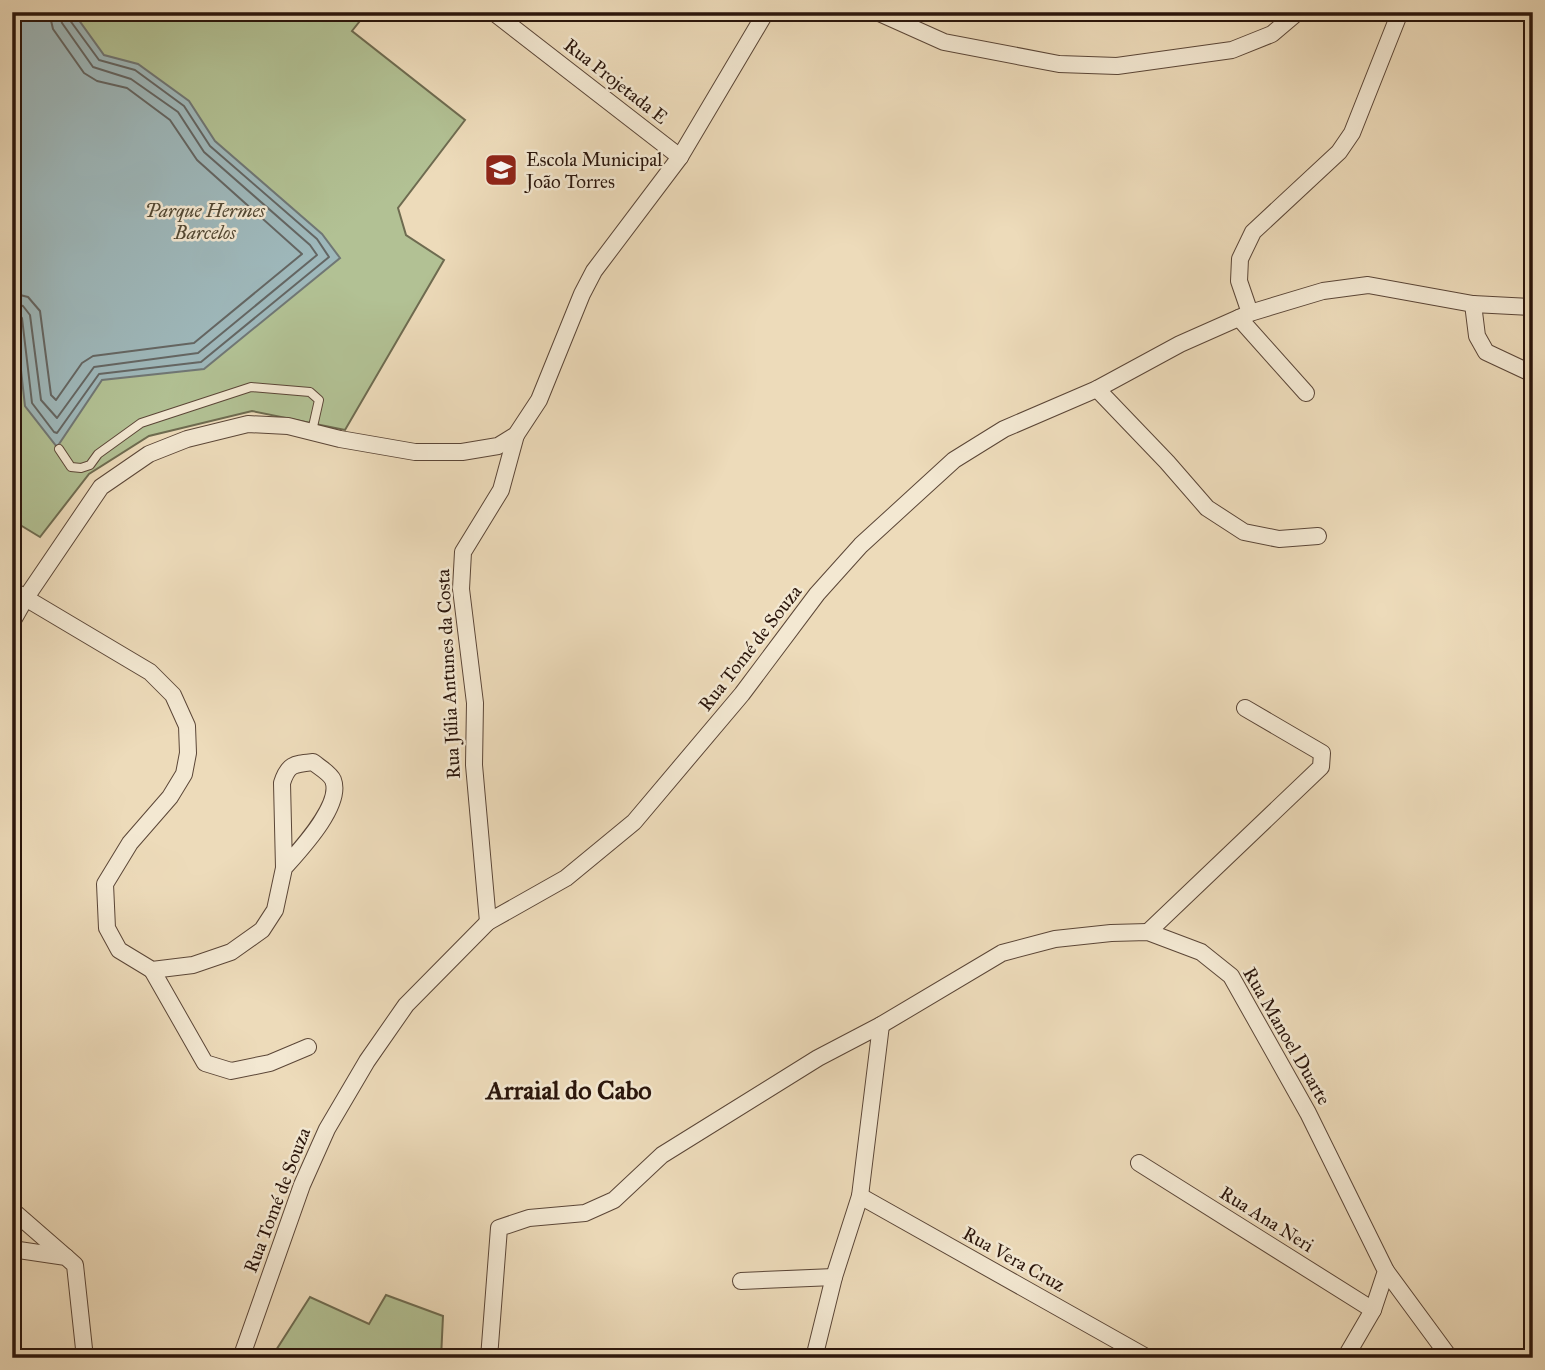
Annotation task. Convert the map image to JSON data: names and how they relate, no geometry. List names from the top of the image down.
{
  "streets": {
    "street": [
      "Rua Projetada E",
      "Rua Tomé de Souza",
      "Rua Júlia Antunes da Costa",
      "Rua Manoel Duarte",
      "Rua Ana Neri",
      "Rua Vera Cruz"
    ]
  },
  "crossings": [
    ["Rua Tomé de Souza", "Rua Júlia Antunes da Costa"]
  ],
  "districts": ["Arraial do Cabo"],
  "parks": ["Parque Hermes Barcelos"],
  "places": {
    "school or university": ["Escola Municipal João Torres"]
  }
}
